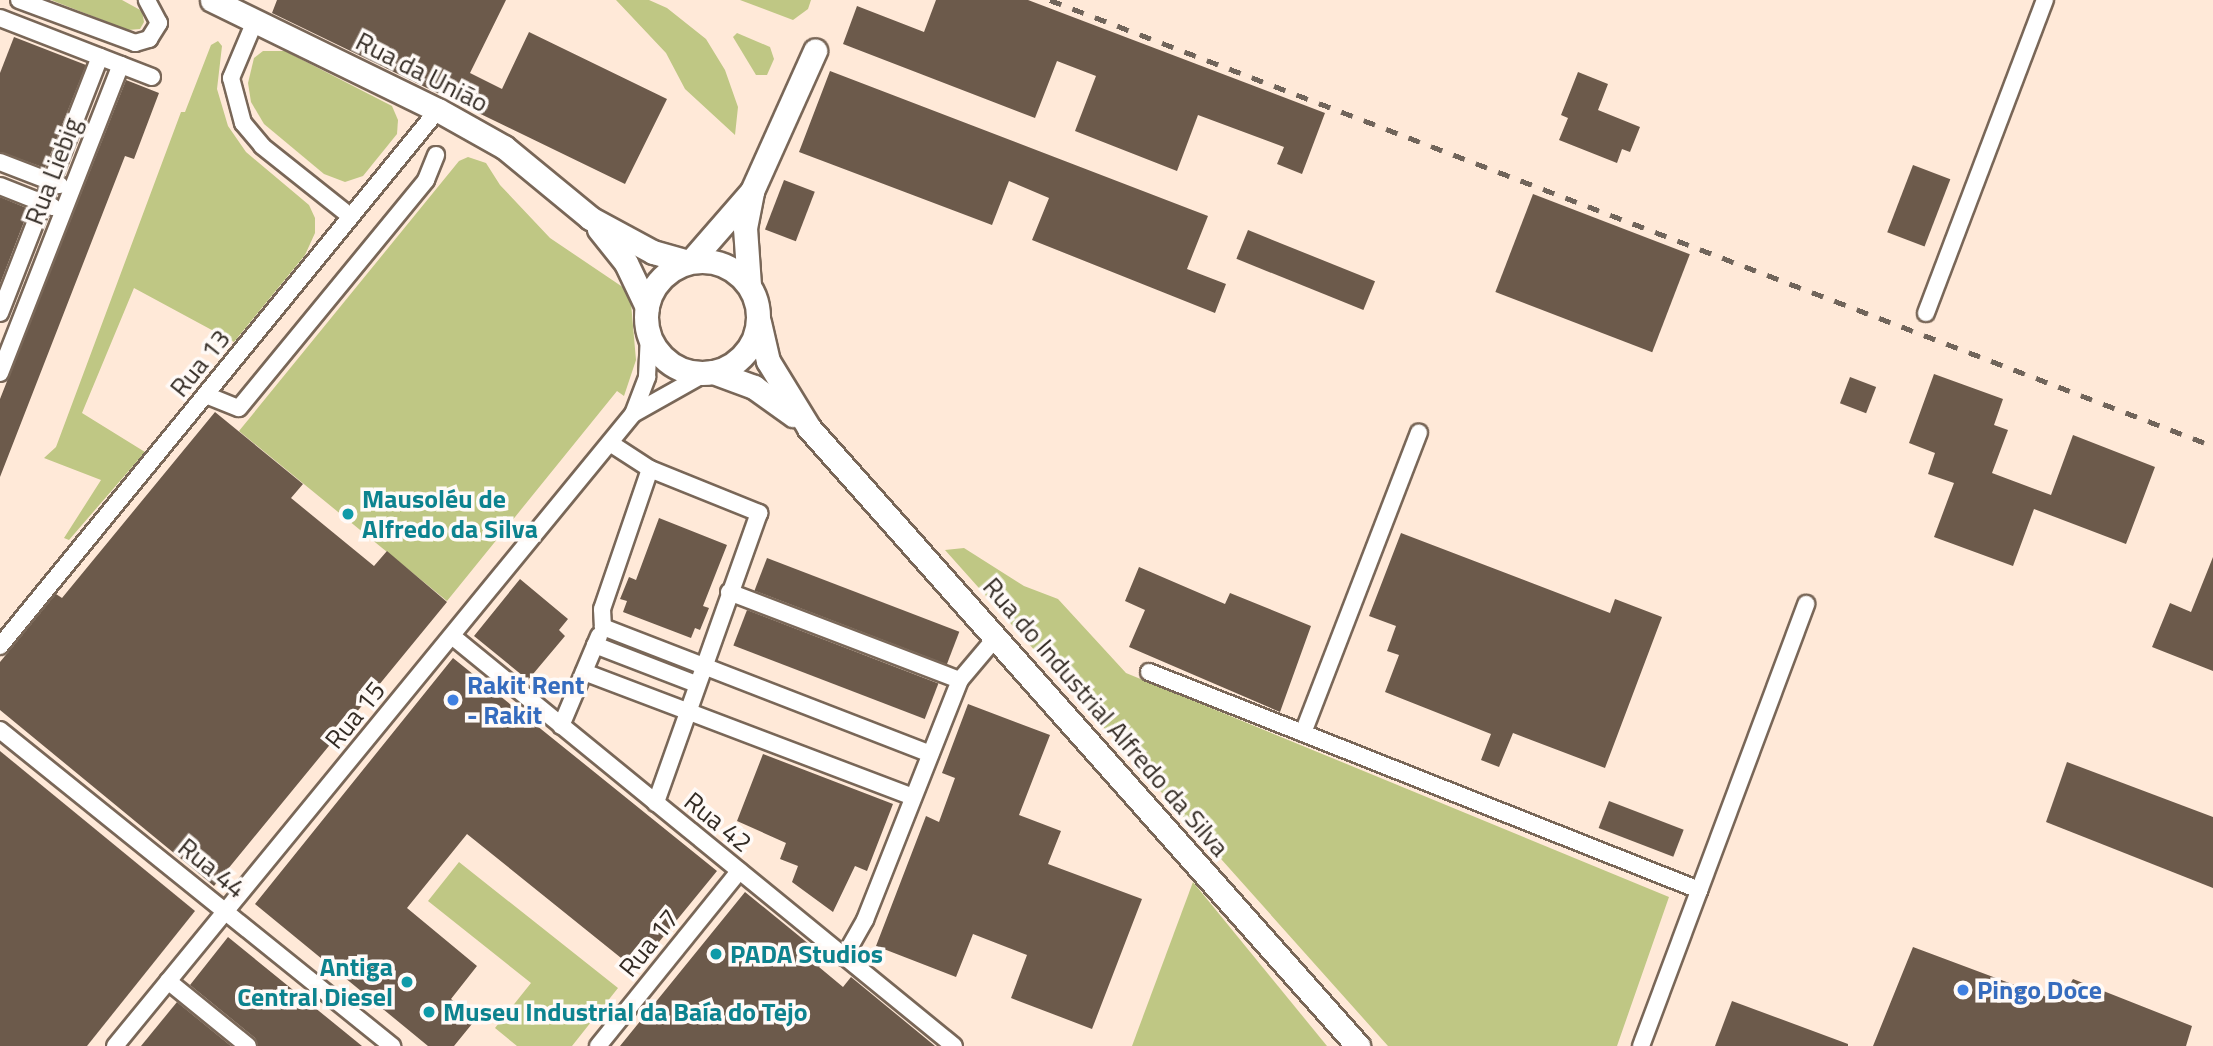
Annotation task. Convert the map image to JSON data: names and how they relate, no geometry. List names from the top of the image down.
{
  "streets": {
    "street": [
      "Rua da União",
      "Rua Liebig",
      "Rua 13",
      "Rua 15",
      "Rua do Industrial Alfredo da Silva",
      "Rua 42",
      "Rua 44",
      "Rua 17"
    ]
  },
  "crossings": [
    ["Rua da União", "Rua 13"],
    ["Rua da União", "Rua 15"],
    ["Rua da União", "Rua do Industrial Alfredo da Silva"],
    ["Rua 15", "Rua do Industrial Alfredo da Silva"],
    ["Rua 15", "Rua 42"],
    ["Rua 15", "Rua 44"],
    ["Rua 42", "Rua 17"]
  ],
  "places": [
    "Mausoléu de Alfredo da Silva",
    "Rakit Rent - Rakit",
    "PADA Studios",
    "Antiga Central Diesel",
    "Pingo Doce",
    "Museu Industrial da Baía do Tejo"
  ]
}
